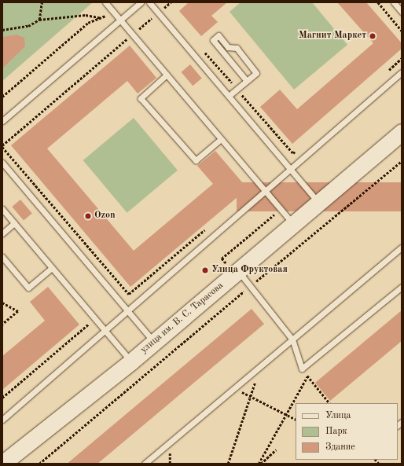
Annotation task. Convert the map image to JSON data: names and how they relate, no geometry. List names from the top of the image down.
{
  "streets": {
    "main road": ["улица им. В. С. Тарасова"]
  },
  "places": ["Магнит Маркет", "Ozon", "Улица Фруктовая"],
  "legend": ["Улица", "Парк", "Здание"]
}
